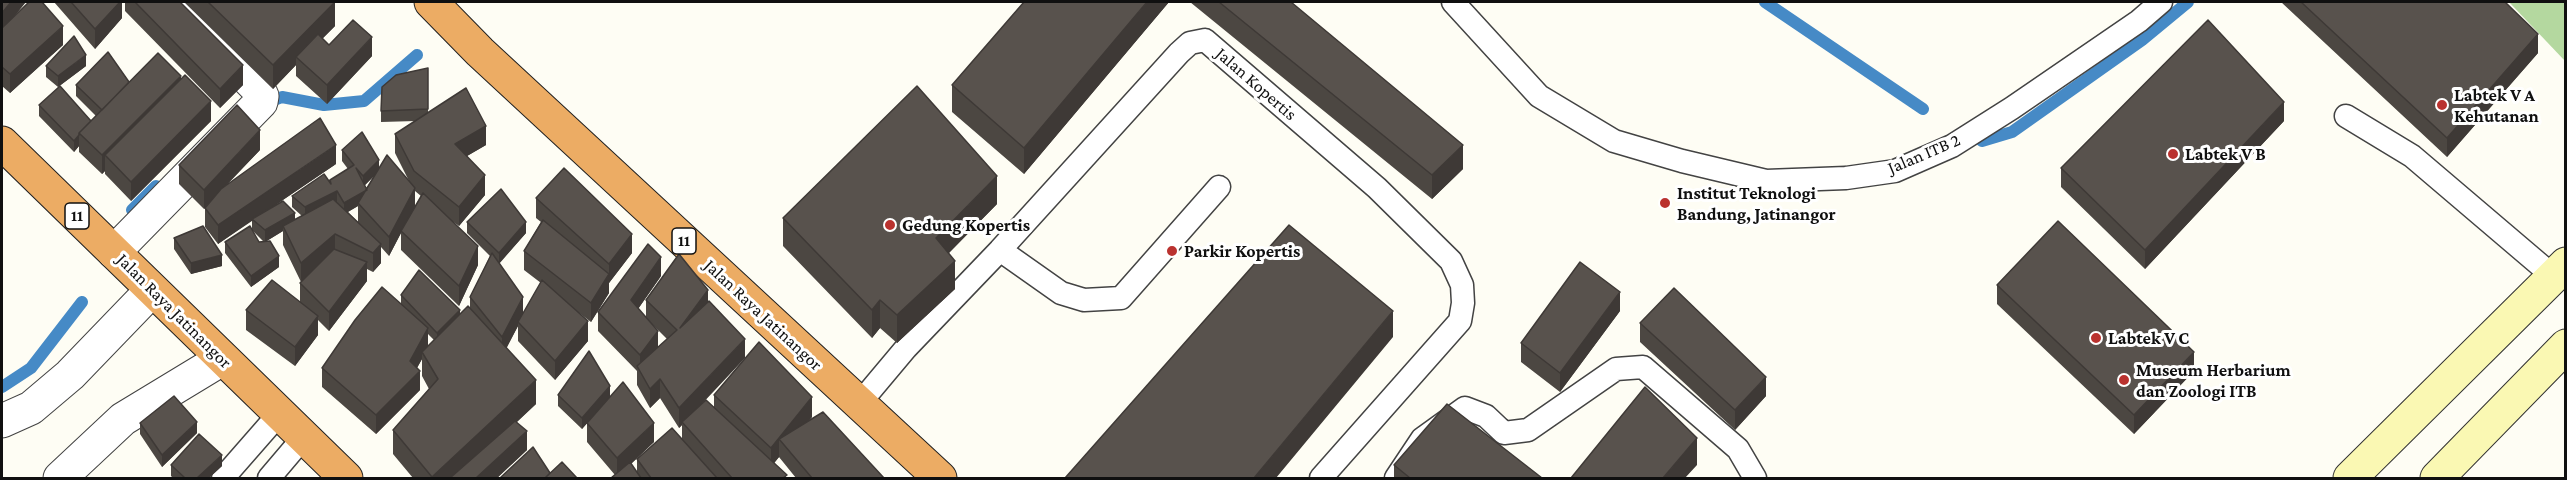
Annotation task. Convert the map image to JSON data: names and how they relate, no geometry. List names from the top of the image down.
{
  "streets": {
    "highway": ["11", "Jalan Raya Jatinangor"],
    "lane": ["Jalan Kopertis", "Jalan ITB 2"]
  },
  "crossings": [
    ["Jalan Kopertis", "Jalan Raya Jatinangor"]
  ],
  "places": [
    "Labtek V A Kehutanan",
    "Labtek V B",
    "Institut Teknologi Bandung, Jatinangor",
    "Gedung Kopertis",
    "Parkir Kopertis",
    "Labtek V C",
    "Museum Herbarium dan Zoologi ITB"
  ]
}
